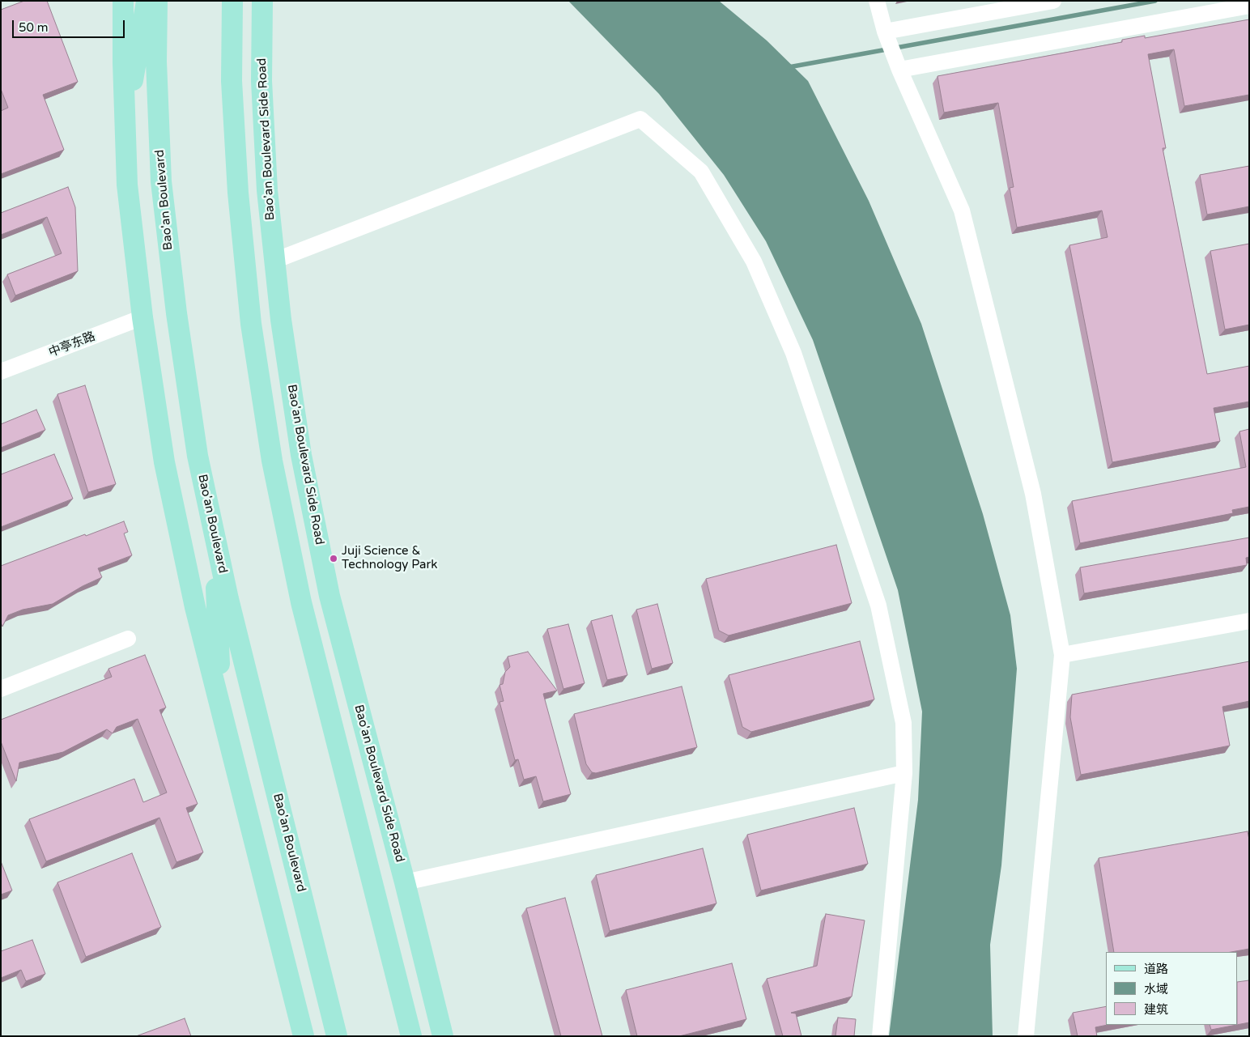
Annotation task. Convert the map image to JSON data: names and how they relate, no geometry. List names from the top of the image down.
{
  "streets": {
    "main road": ["Bao'an Boulevard Side Road", "Bao'an Boulevard"],
    "street": ["中亭东路"]
  },
  "places": ["Juji Science & Technology Park"],
  "legend": ["道路", "水域", "建筑"],
  "scale_bar": "50 m"
}
